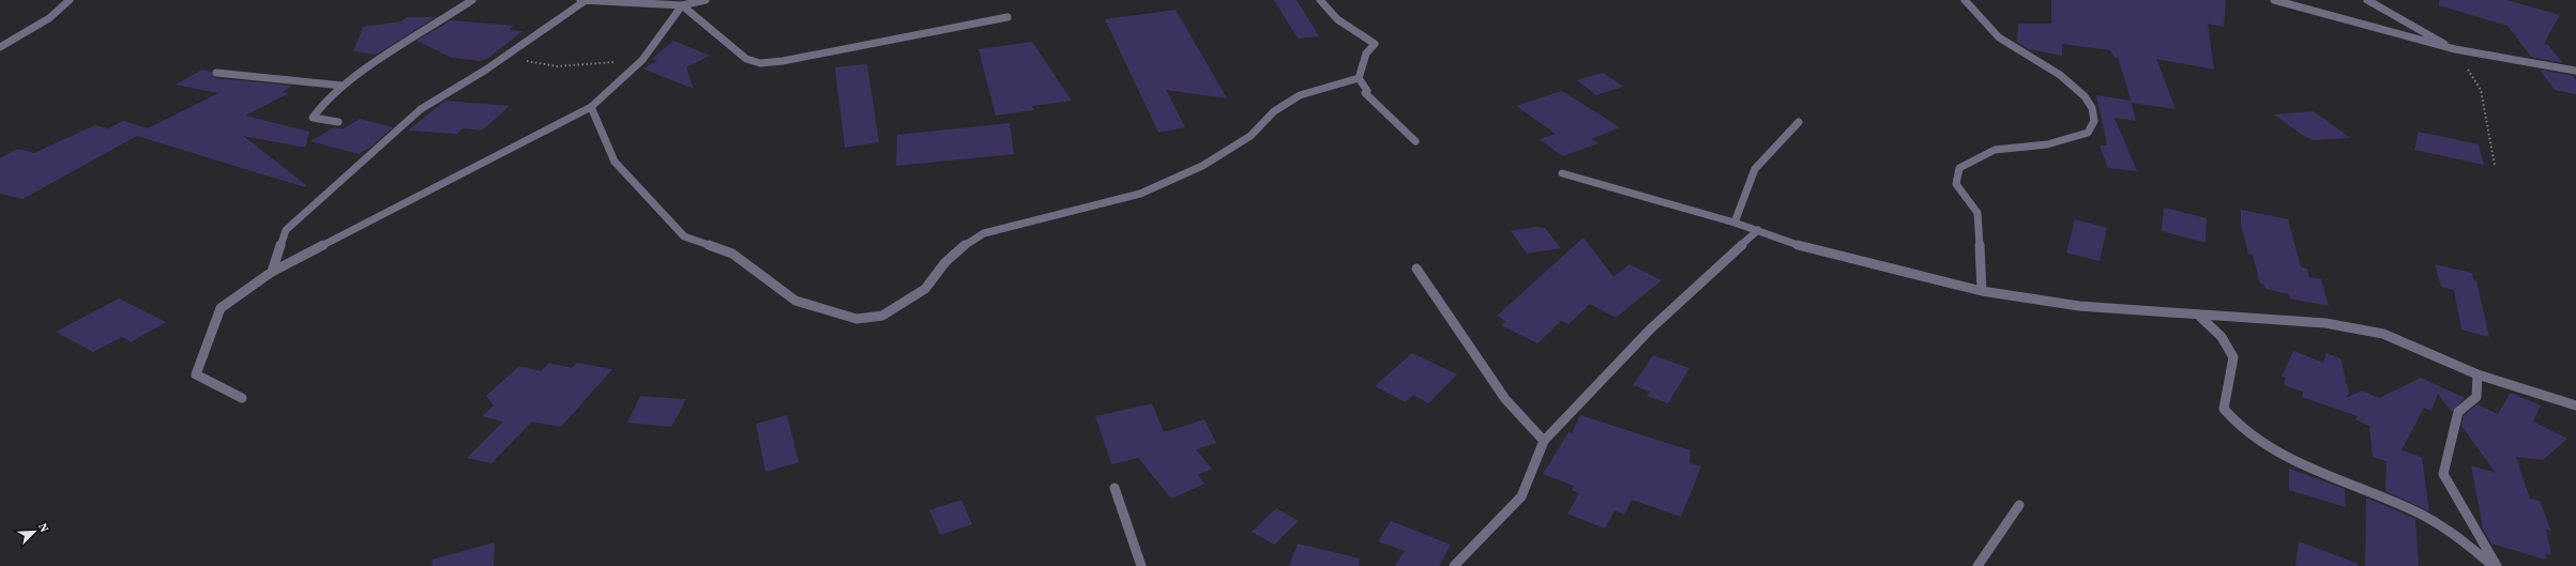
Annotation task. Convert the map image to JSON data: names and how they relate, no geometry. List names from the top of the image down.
{
  "north": "top right"
}
